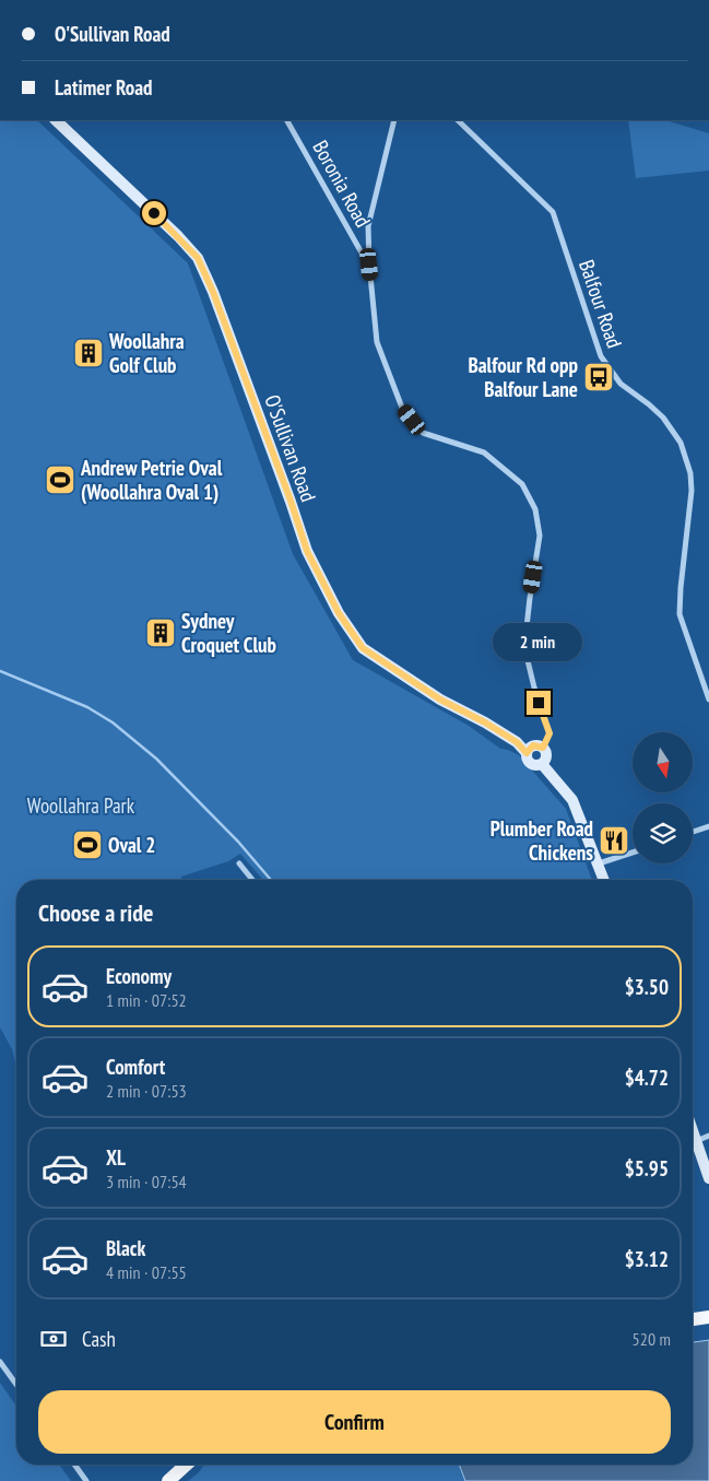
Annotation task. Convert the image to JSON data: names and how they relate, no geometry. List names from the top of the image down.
{
  "streets": {
    "main road": ["O'Sullivan Road"],
    "street": ["Boronia Road", "Balfour Road"]
  },
  "parks": ["Woollahra Park"],
  "places": {
    "building": ["Woollahra Golf Club", "Sydney Croquet Club"],
    "bus stop": ["Balfour Rd opp Balfour Lane"],
    "sports": ["Andrew Petrie Oval (Woollahra Oval 1)", "Oval 2"],
    "restaurant": ["Plumber Road Chickens"]
  },
  "north": "bottom",
  "page": {
    "banner": ["O'Sullivan Road", "Latimer Road"],
    "bubble": "2 min",
    "heading": "Choose a ride",
    "list": [
      {
        "name": "Economy",
        "note": "1 min · 07:52",
        "value": "$3.50"
      },
      {
        "name": "Comfort",
        "note": "2 min · 07:53",
        "value": "$4.72"
      },
      {
        "name": "XL",
        "note": "3 min · 07:54",
        "value": "$5.95"
      },
      {
        "name": "Black",
        "note": "4 min · 07:55",
        "value": "$3.12"
      }
    ],
    "pay": ["Cash", "520 m"],
    "buttons": "Confirm"
  }
}
